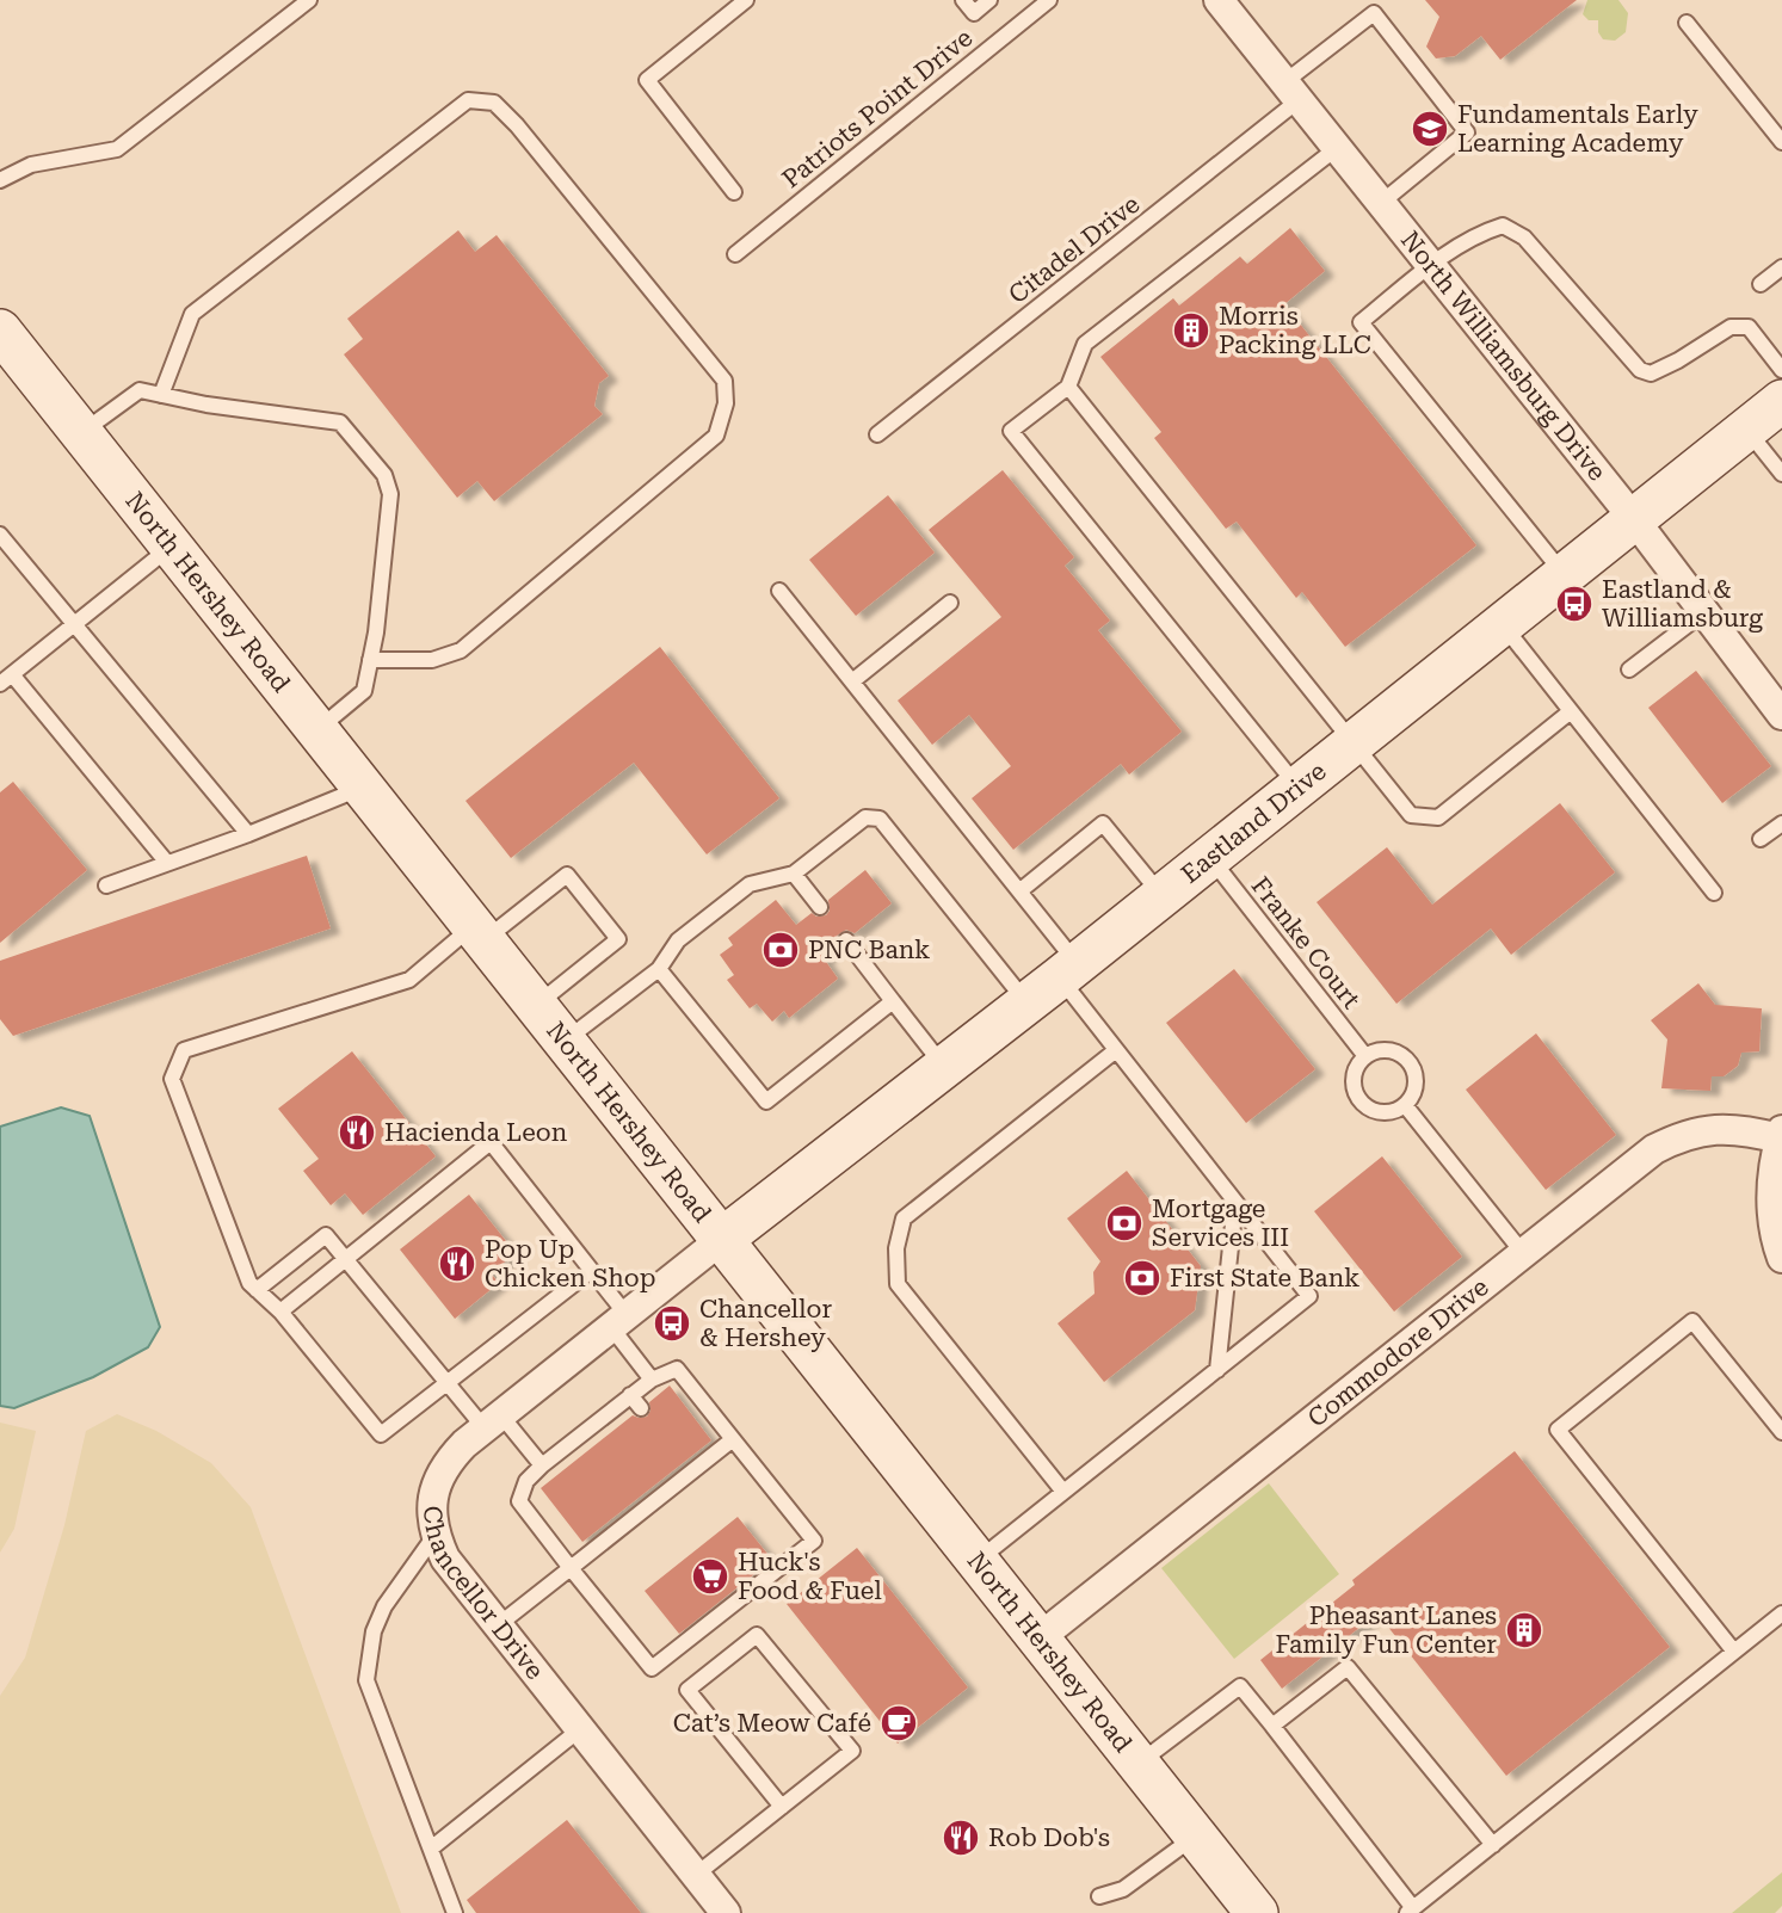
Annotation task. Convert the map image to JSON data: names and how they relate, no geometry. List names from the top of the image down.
{
  "streets": {
    "main road": ["North Hershey Road", "Eastland Drive"],
    "street": ["North Williamsburg Drive", "Commodore Drive", "Chancellor Drive"],
    "lane": ["Patriots Point Drive", "Citadel Drive", "Franke Court"]
  },
  "crossings": [
    ["Citadel Drive", "North Williamsburg Drive"],
    ["North Williamsburg Drive", "Eastland Drive"],
    ["North Hershey Road", "Eastland Drive"],
    ["North Hershey Road", "Commodore Drive"],
    ["North Hershey Road", "Chancellor Drive"],
    ["Eastland Drive", "Franke Court"],
    ["Eastland Drive", "Chancellor Drive"]
  ],
  "places": {
    "school or university": ["Fundamentals Early Learning Academy"],
    "building": ["Morris Packing LLC", "Pheasant Lanes Family Fun Center"],
    "bus stop": ["Eastland & Williamsburg", "Chancellor & Hershey"],
    "bank": ["PNC Bank", "Mortgage Services III", "First State Bank"],
    "restaurant": ["Hacienda Leon", "Pop Up Chicken Shop", "Rob Dob's"],
    "supermarket": ["Huck's Food & Fuel"],
    "cafe": ["Cat’s Meow Café"]
  }
}
